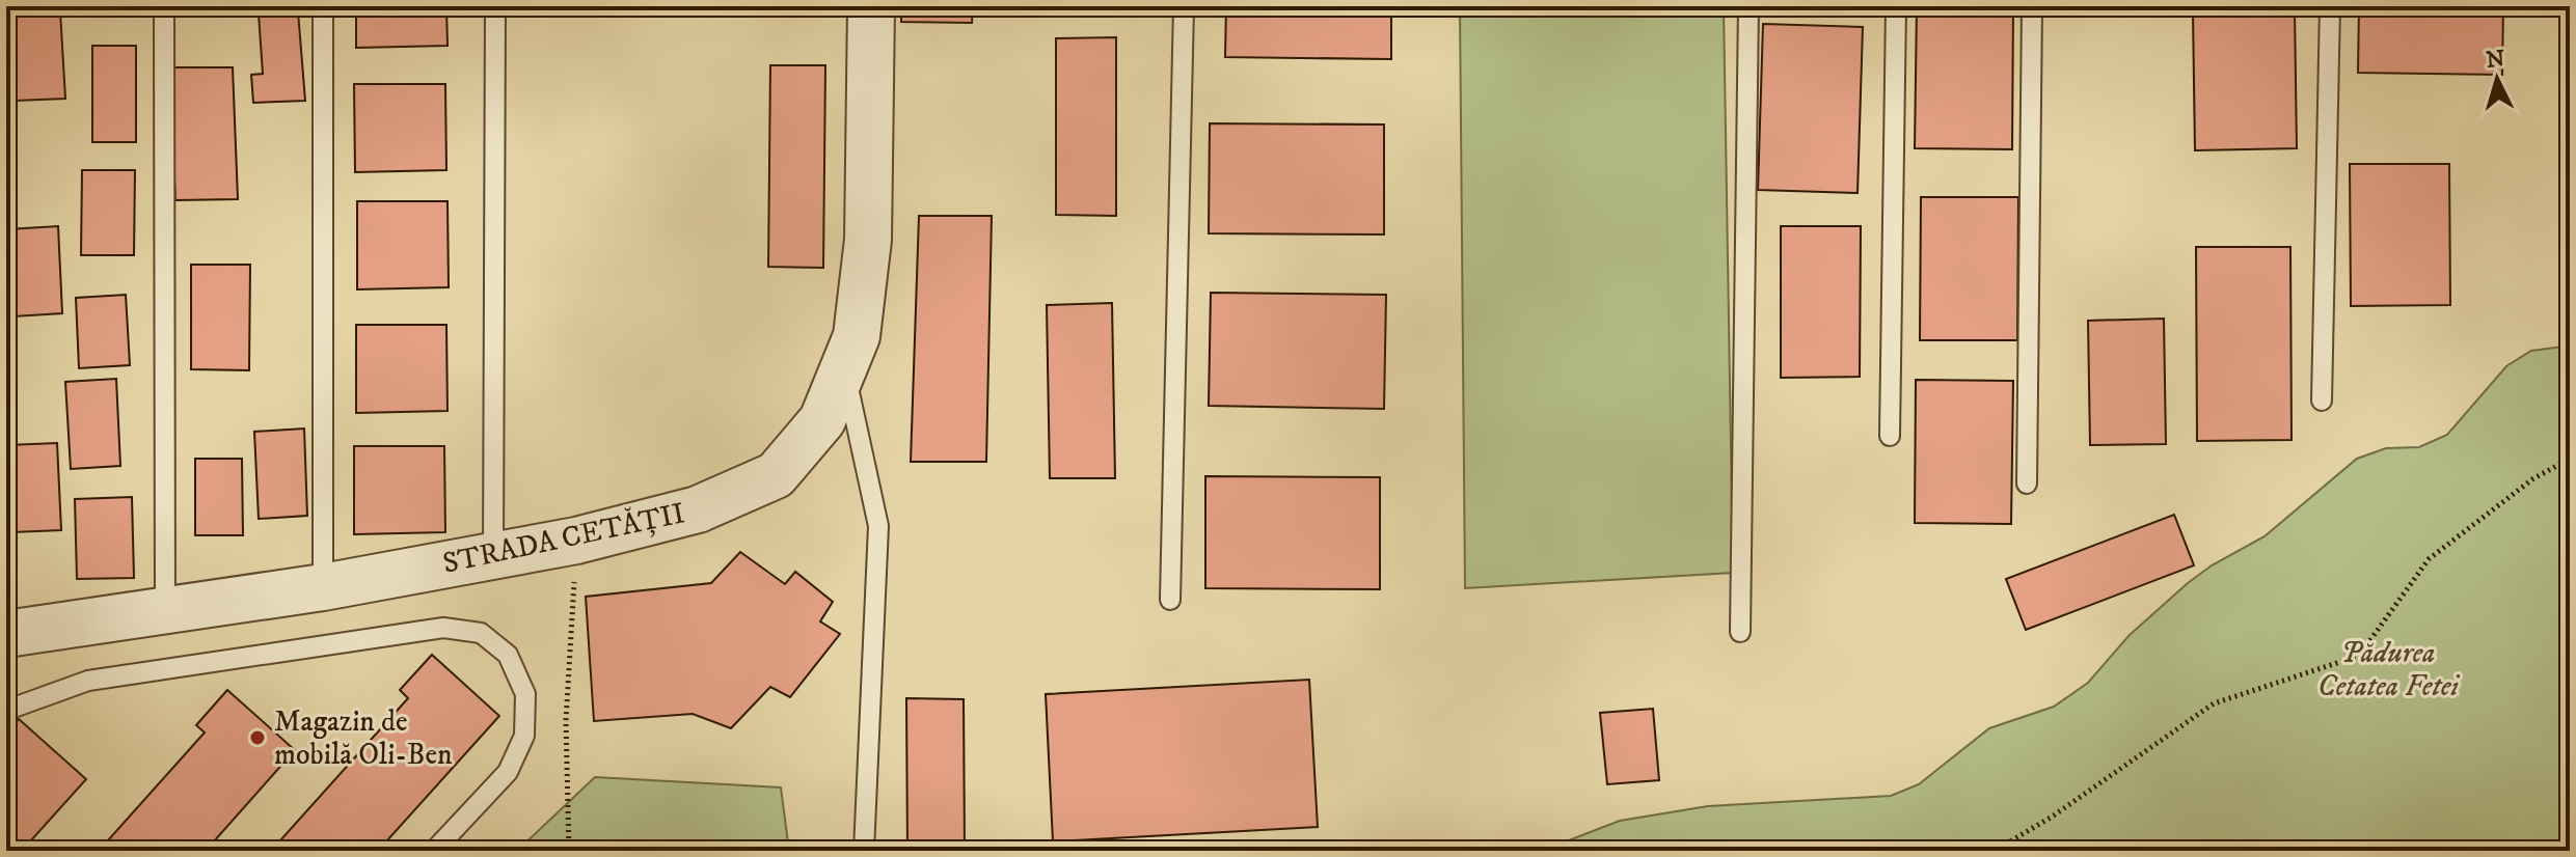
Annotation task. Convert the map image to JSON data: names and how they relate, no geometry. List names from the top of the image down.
{
  "streets": {
    "street": ["STRADA CETĂȚII"]
  },
  "parks": ["Pădurea Cetatea Fetei"],
  "places": ["Magazin de mobilă Oli-Ben"],
  "north": "top"
}
